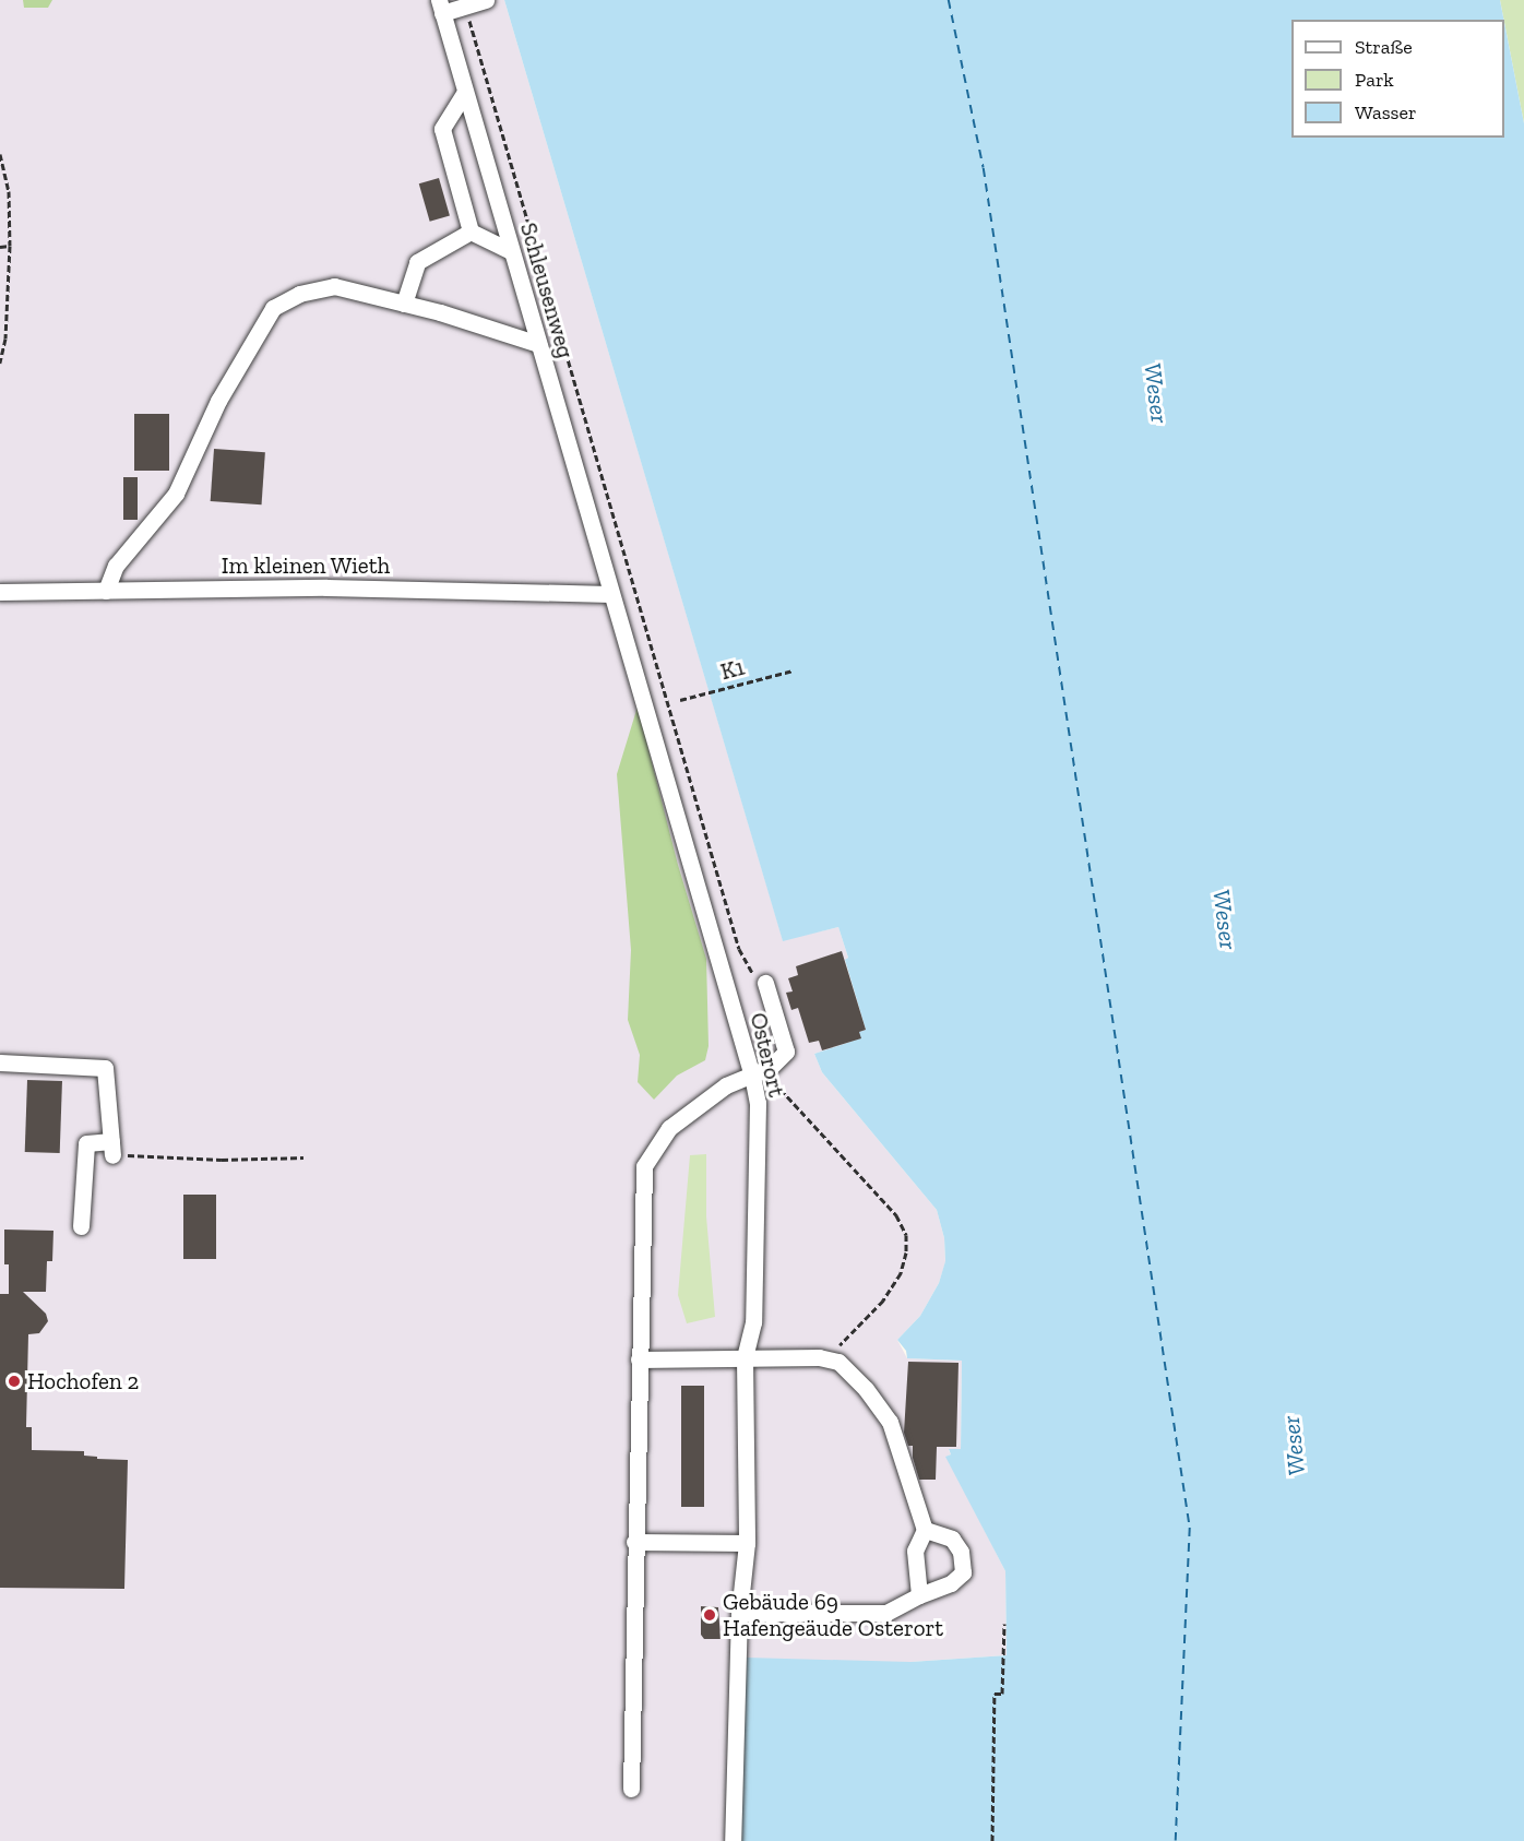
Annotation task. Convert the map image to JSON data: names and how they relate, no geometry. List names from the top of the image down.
{
  "streets": {
    "street": ["Schleusenweg", "Im kleinen Wieth", "Osterort"],
    "path": ["K1"]
  },
  "crossings": [
    ["Schleusenweg", "Im kleinen Wieth"],
    ["Schleusenweg", "Osterort"],
    ["Im kleinen Wieth", "Osterort"]
  ],
  "water": ["Weser"],
  "places": ["Hochofen 2", "Gebäude 69 Hafengeäude Osterort"],
  "legend": ["Straße", "Park", "Wasser"]
}
